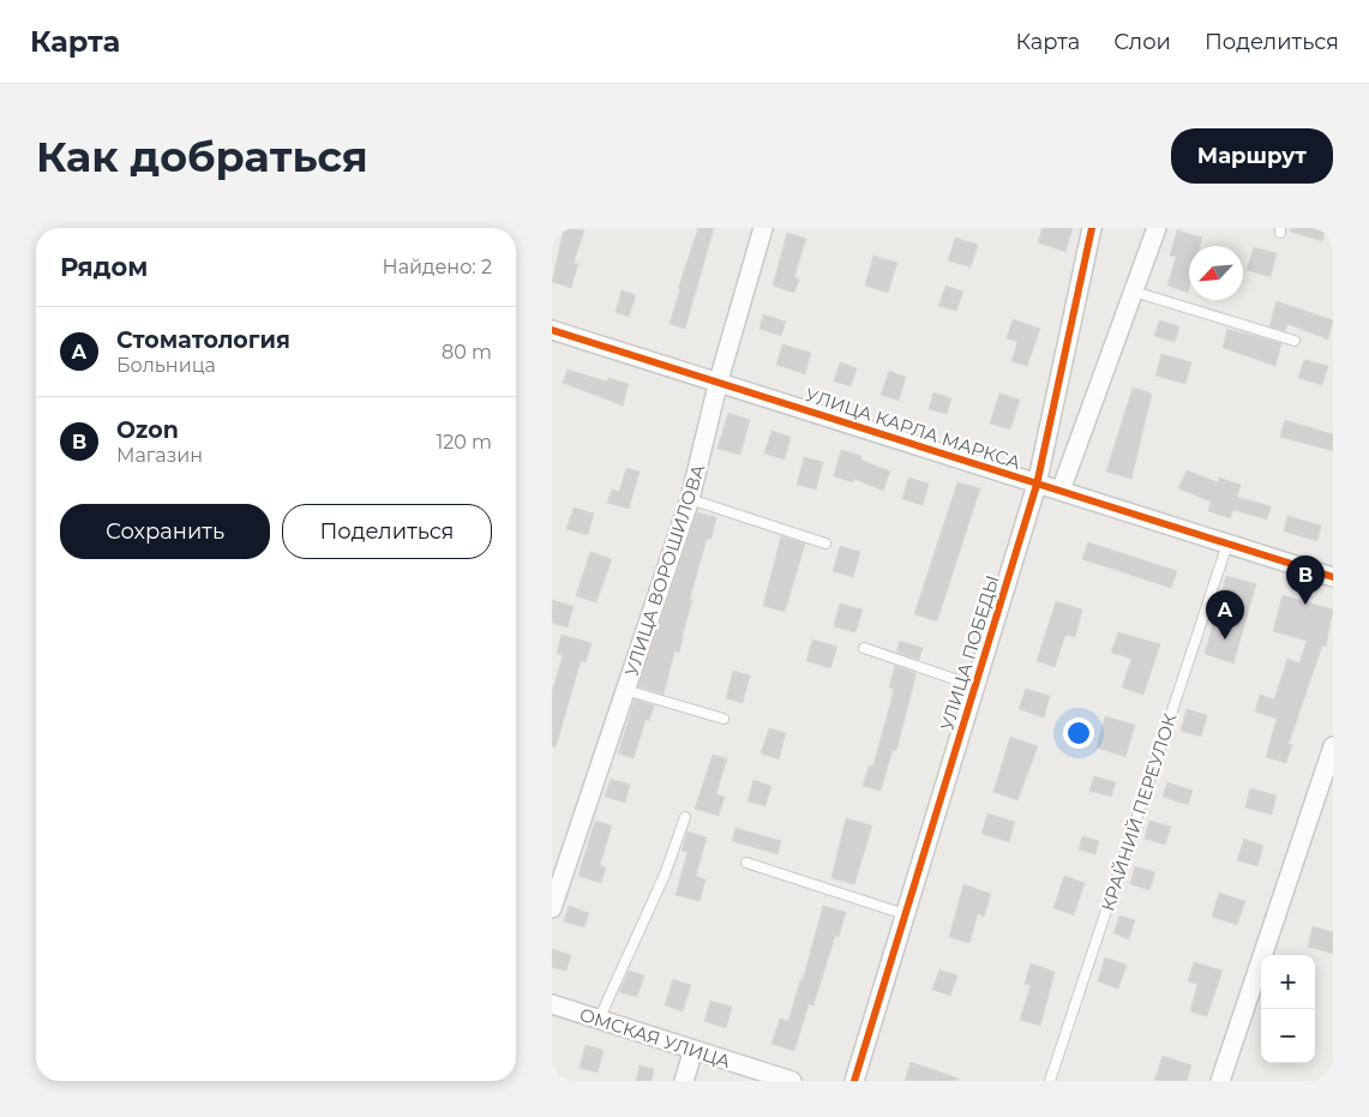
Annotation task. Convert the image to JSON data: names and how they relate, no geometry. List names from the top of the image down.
{
  "streets": {
    "street": [
      "УЛИЦА КАРЛА МАРКСА",
      "УЛИЦА ВОРОШИЛОВА",
      "УЛИЦА ПОБЕДЫ",
      "ОМСКАЯ УЛИЦА"
    ],
    "lane": ["КРАЙНИЙ ПЕРЕУЛОК"]
  },
  "crossings": [
    ["УЛИЦА КАРЛА МАРКСА", "УЛИЦА ВОРОШИЛОВА"],
    ["УЛИЦА КАРЛА МАРКСА", "УЛИЦА ПОБЕДЫ"],
    ["УЛИЦА КАРЛА МАРКСА", "КРАЙНИЙ ПЕРЕУЛОК"]
  ],
  "north": "bottom left",
  "page": {
    "header": "Карта",
    "nav": ["Карта", "Слои", "Поделиться"],
    "buttons": [
      "Маршрут",
      ["Сохранить", "Поделиться"]
    ],
    "title": "Как добраться",
    "heading": ["Рядом", "Найдено: 2"],
    "list": [
      {
        "mark": "A",
        "name": "Стоматология",
        "note": "Больница",
        "value": "80 m"
      },
      {
        "mark": "B",
        "name": "Ozon",
        "note": "Магазин",
        "value": "120 m"
      }
    ],
    "pins": ["B", "A"],
    "map_buttons": ["+", "−"]
  }
}
